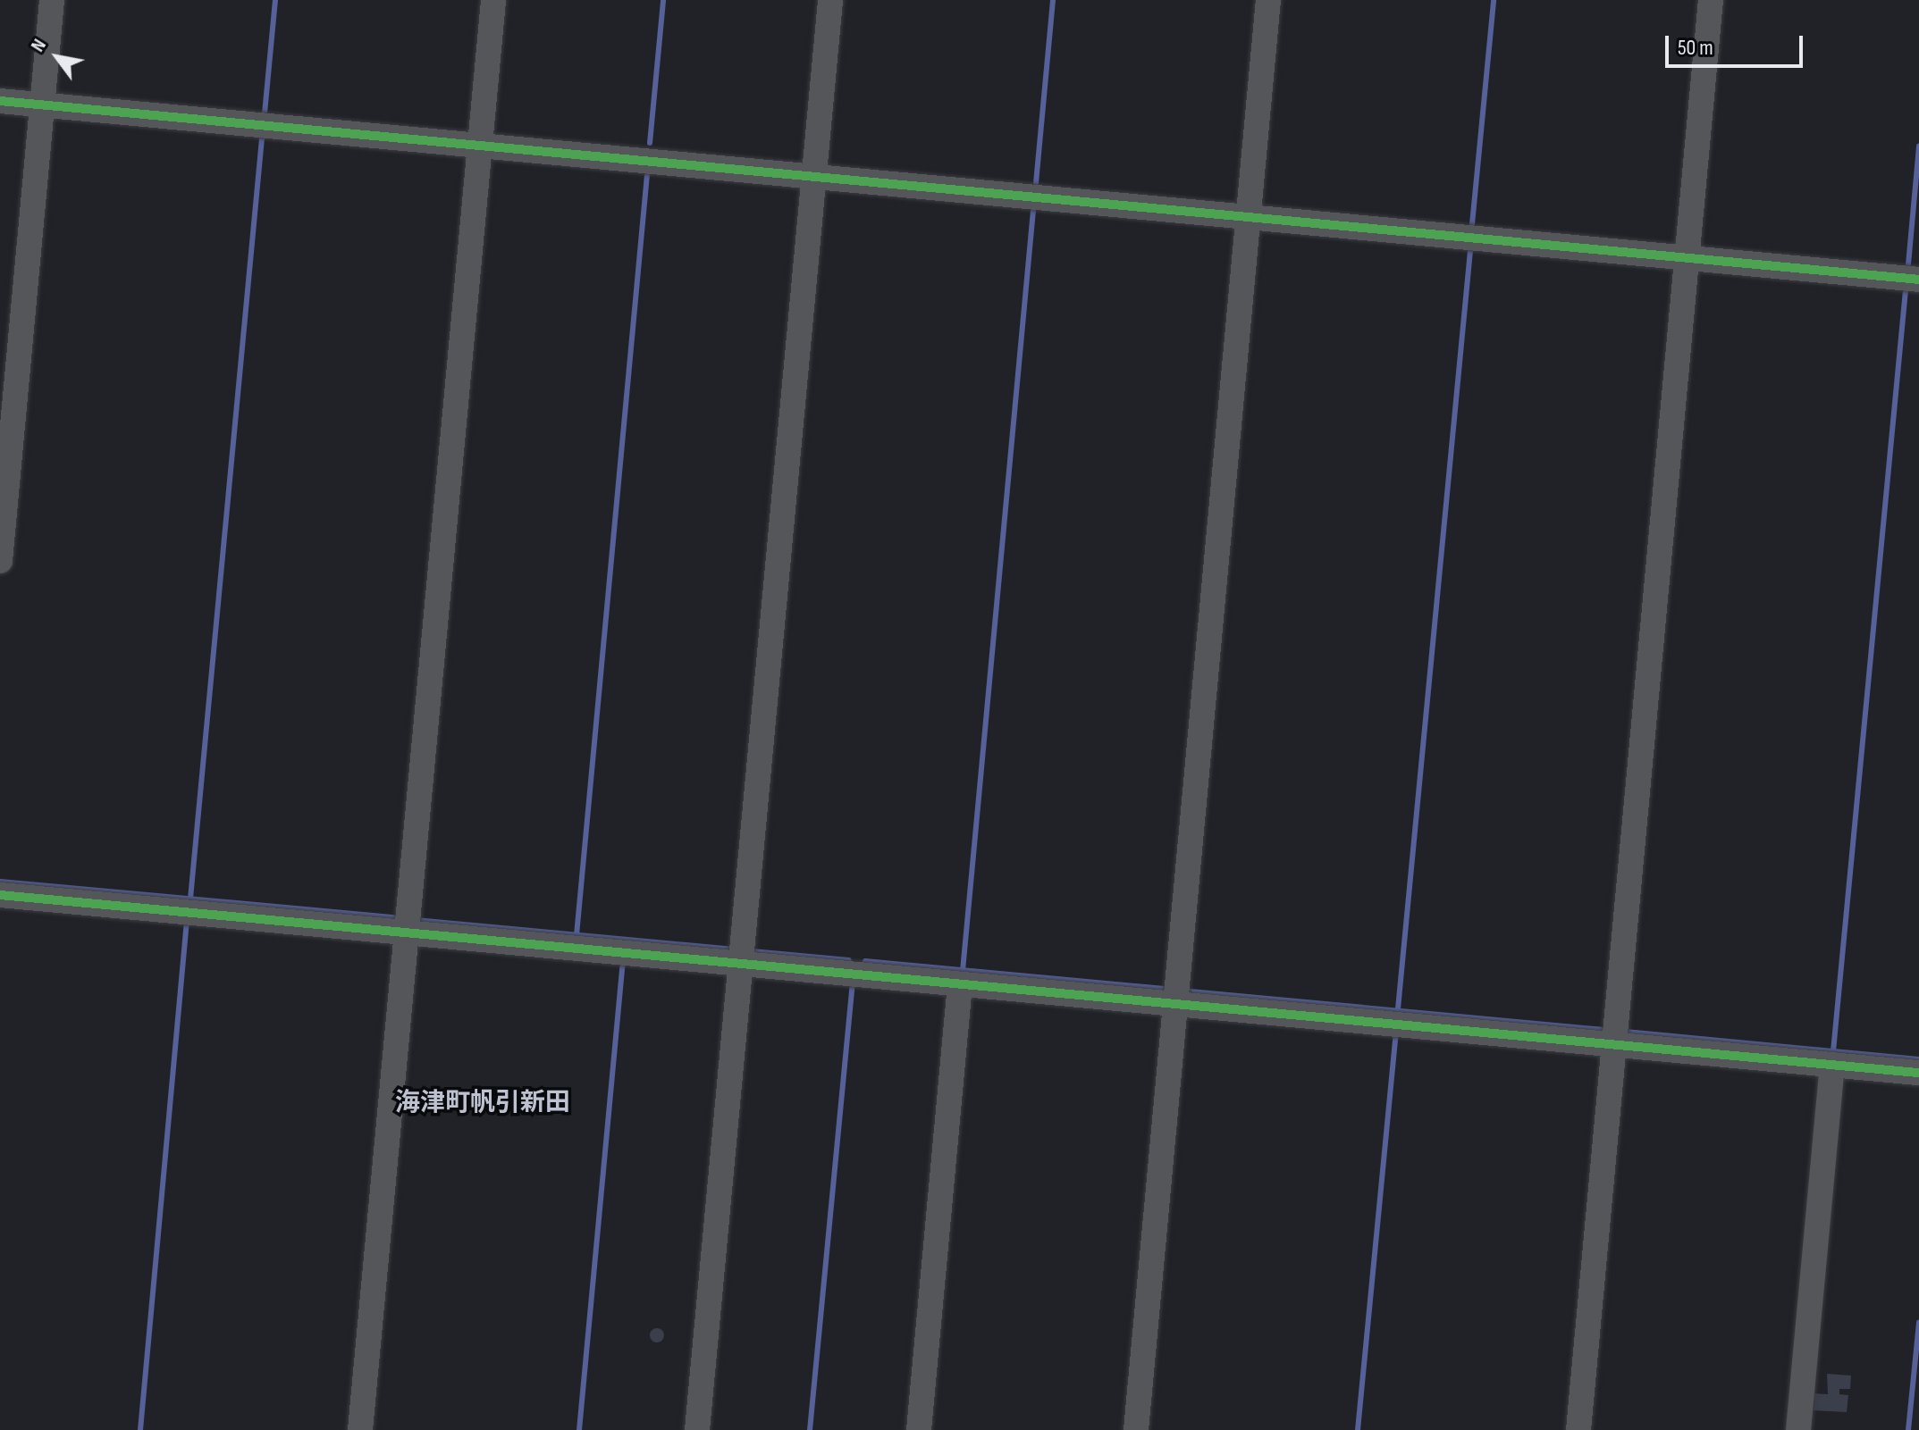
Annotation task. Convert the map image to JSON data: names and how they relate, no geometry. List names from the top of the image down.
{
  "districts": ["海津町帆引新田"],
  "scale_bar": "50 m",
  "north": "top left"
}
